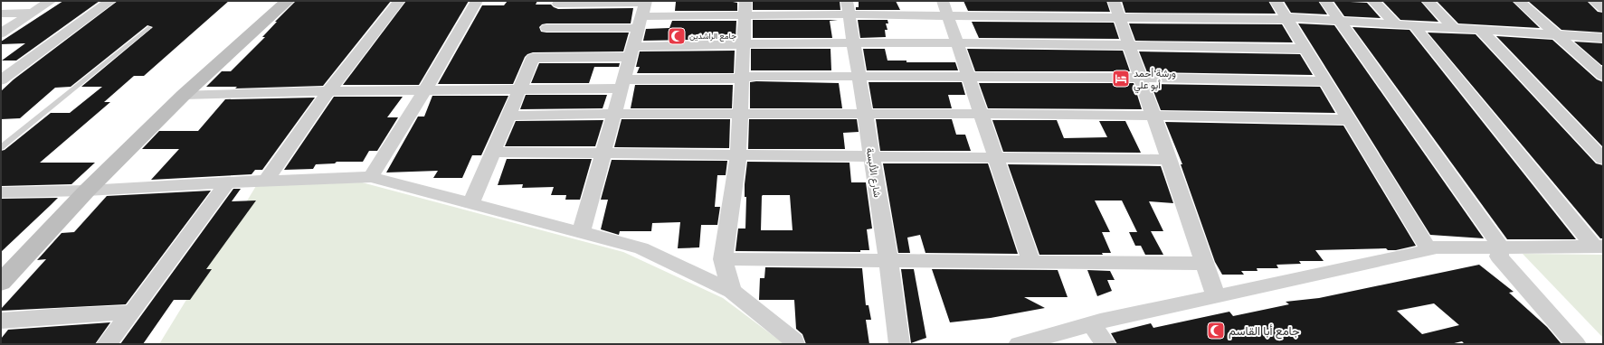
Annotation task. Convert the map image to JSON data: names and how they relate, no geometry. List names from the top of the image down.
{
  "streets": {
    "street": ["شارع الألبسة"]
  },
  "places": {
    "mosque": ["جامع الراشدين", "جامع أبا القاسم"],
    "hotel": ["ورشة أحمد أبو علي"]
  }
}
